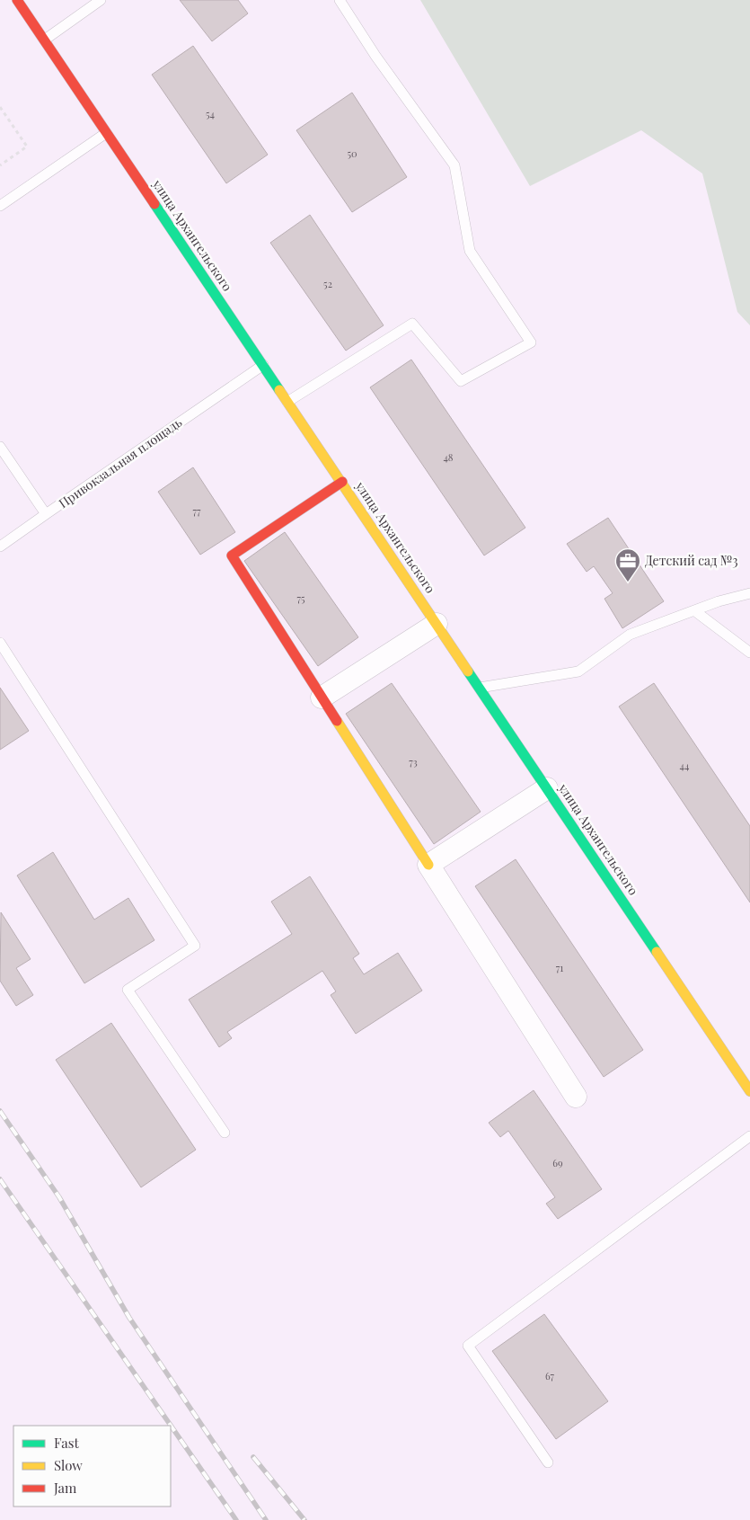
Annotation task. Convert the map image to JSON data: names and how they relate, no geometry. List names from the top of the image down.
{
  "streets": {
    "street": ["улица Архангельского"],
    "lane": ["Привокзальная площадь"]
  },
  "crossings": [
    ["улица Архангельского", "Привокзальная площадь"]
  ],
  "places": {
    "office": ["Детский сад №3"]
  },
  "house_numbers": [
    "54",
    "50",
    "52",
    "48",
    "77",
    "75",
    "73",
    "44",
    "71",
    "69",
    "67"
  ],
  "legend": ["Fast", "Slow", "Jam"]
}
